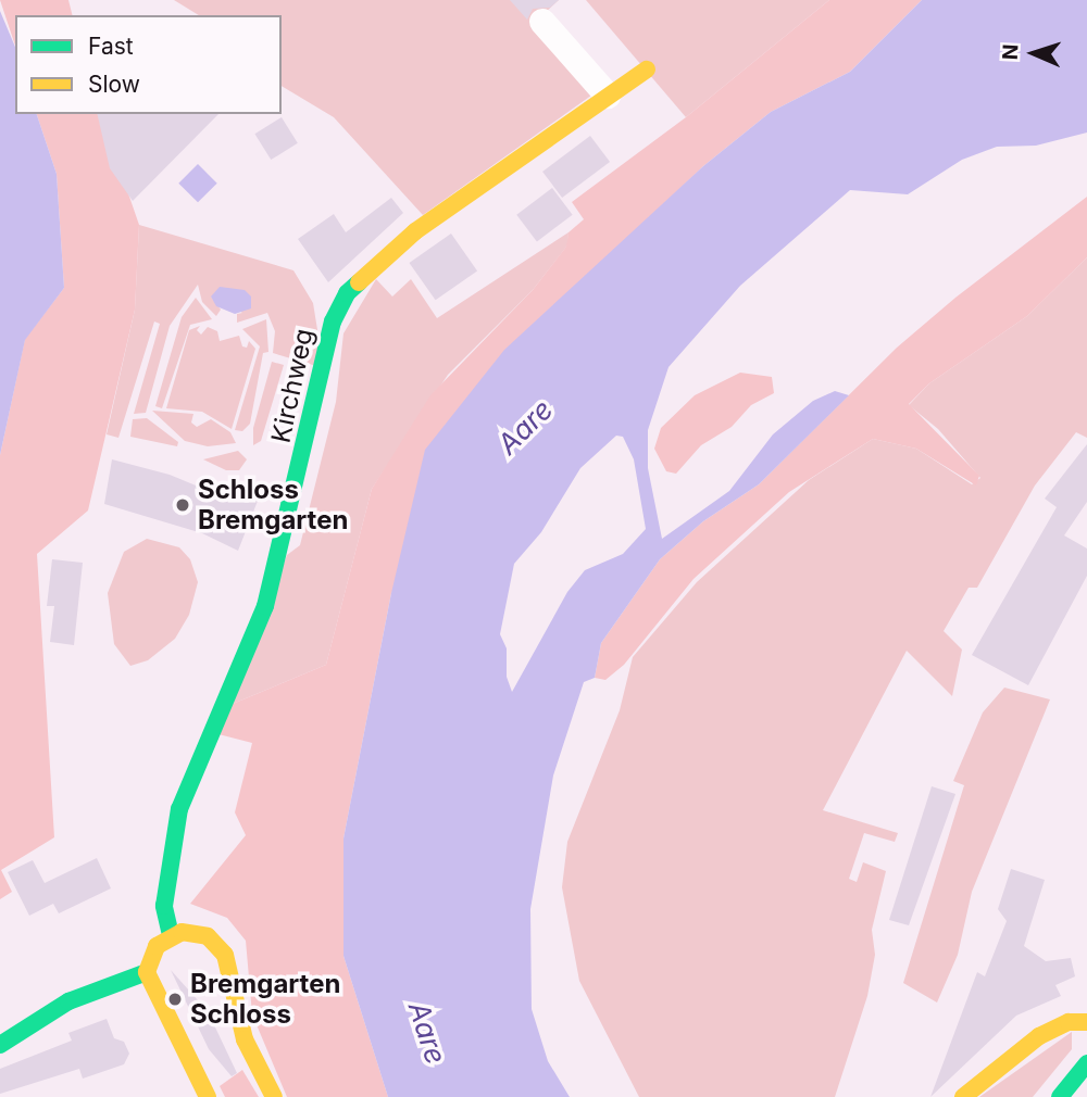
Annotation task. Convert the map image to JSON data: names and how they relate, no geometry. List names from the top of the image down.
{
  "streets": {
    "street": ["Kirchweg"]
  },
  "water": ["Aare"],
  "places": ["Schloss Bremgarten", "Bremgarten Schloss"],
  "legend": ["Fast", "Slow"],
  "north": "left"
}
